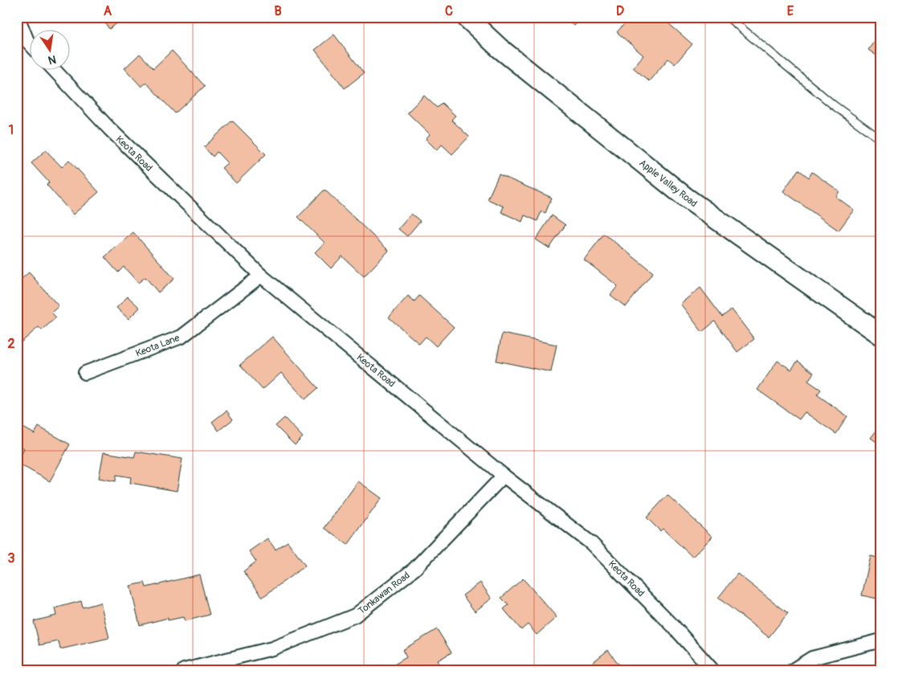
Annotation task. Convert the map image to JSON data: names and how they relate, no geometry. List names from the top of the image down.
{
  "streets": {
    "main road": ["Apple Valley Road"],
    "street": ["Keota Road", "Keota Lane", "Tonkawan Road"]
  },
  "crossings": [
    ["Keota Road", "Keota Lane"],
    ["Keota Road", "Tonkawan Road"]
  ],
  "north": "bottom",
  "grid": {
    "columns": [
      "A",
      "B",
      "C",
      "D",
      "E"
    ],
    "rows": ["1", "2", "3"]
  }
}
